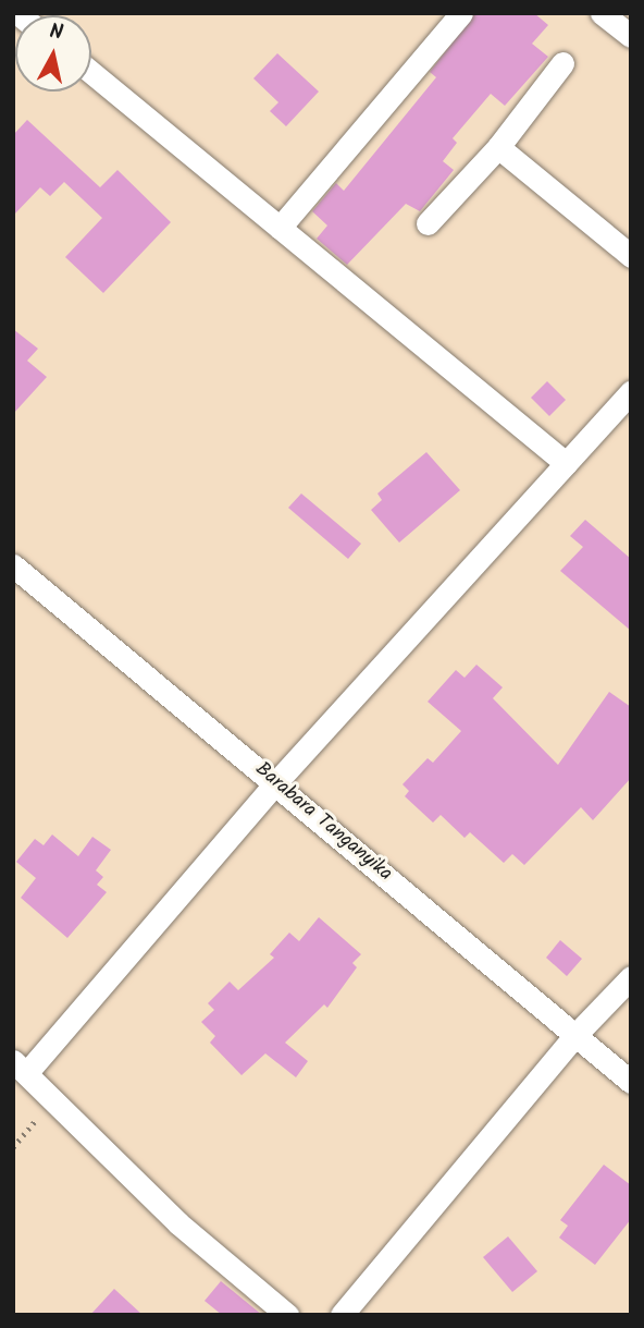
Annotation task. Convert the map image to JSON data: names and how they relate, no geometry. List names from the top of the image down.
{
  "streets": {
    "street": ["Barabara Tanganyika"]
  },
  "north": "top"
}
